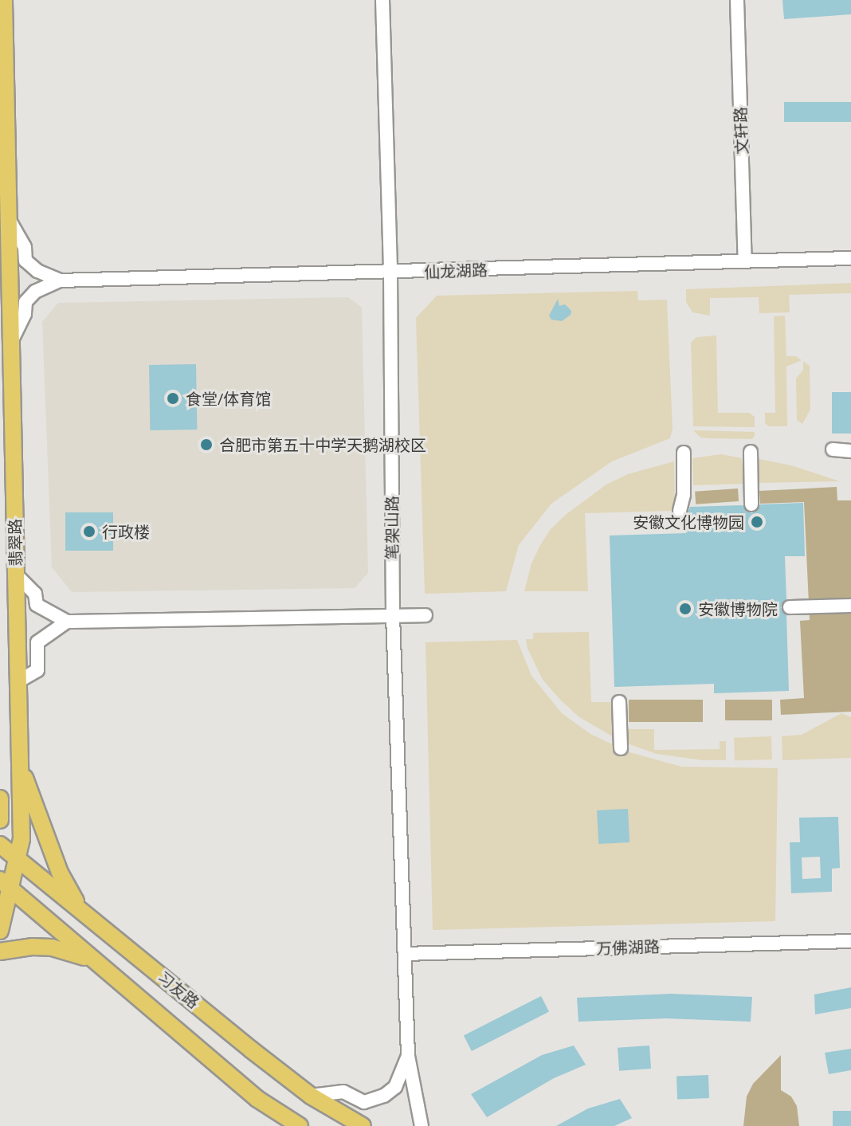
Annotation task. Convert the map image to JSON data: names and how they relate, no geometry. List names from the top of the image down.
{
  "streets": {
    "main road": ["翡翠路", "习友路"],
    "street": [
      "文轩路",
      "仙龙湖路",
      "笔架山路",
      "万佛湖路"
    ]
  },
  "crossings": [
    ["文轩路", "仙龙湖路"],
    ["仙龙湖路", "笔架山路"],
    ["笔架山路", "万佛湖路"],
    ["翡翠路", "习友路"]
  ],
  "places": [
    "食堂/体育馆",
    "合肥市第五十中学天鹅湖校区",
    "安徽文化博物园",
    "行政楼",
    "安徽博物院"
  ]
}
